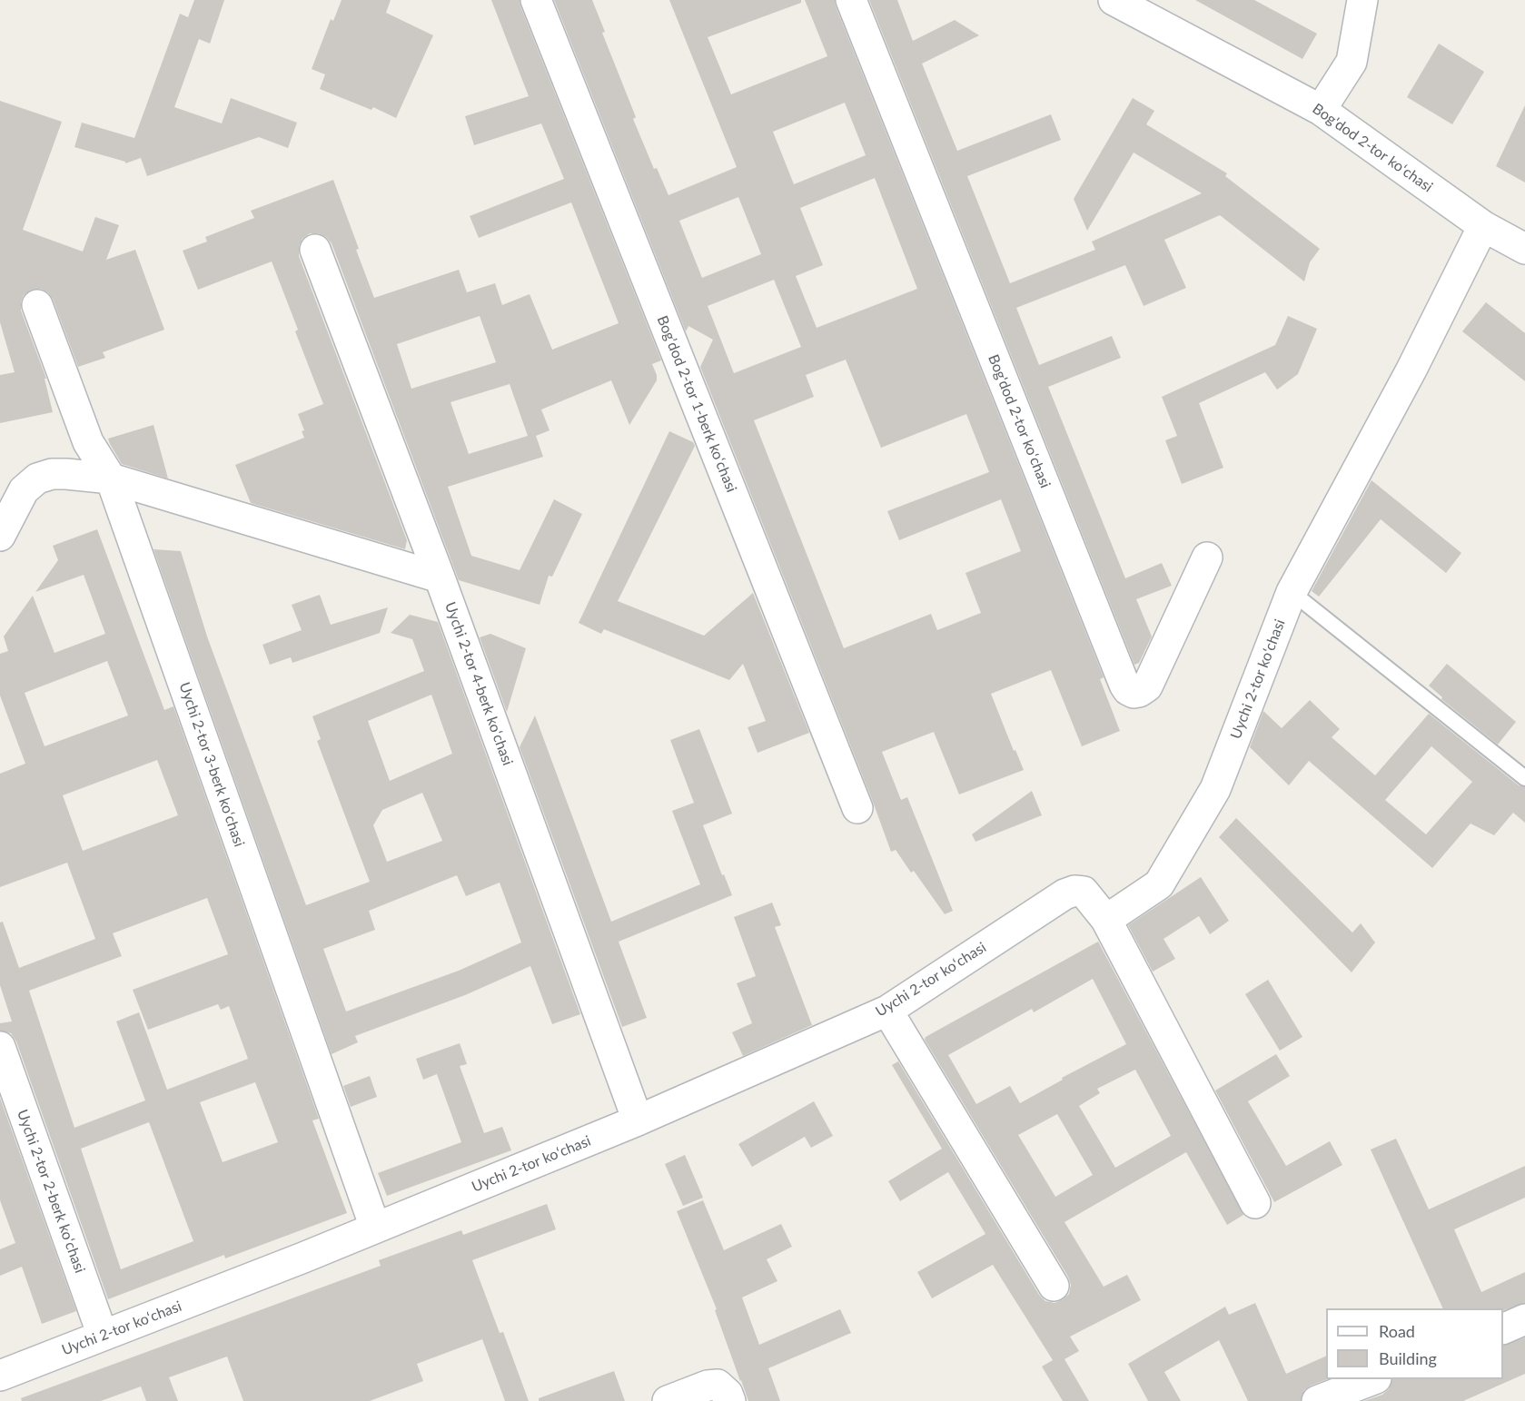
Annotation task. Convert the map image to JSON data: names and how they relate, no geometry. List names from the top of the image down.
{
  "streets": {
    "street": [
      "Bog'dod 2-tor koʻchasi",
      "Bogʼdod 2-tor 1-berk koʻchasi",
      "Uychi 2-tor koʻchasi",
      "Uychi 2-tor 4-berk koʻchasi",
      "Uychi 2-tor 3-berk koʻchasi",
      "Uychi 2-tor 2-berk koʻchasi"
    ]
  },
  "crossings": [
    ["Bog'dod 2-tor koʻchasi", "Uychi 2-tor koʻchasi"],
    ["Uychi 2-tor koʻchasi", "Uychi 2-tor 4-berk koʻchasi"],
    ["Uychi 2-tor koʻchasi", "Uychi 2-tor 3-berk koʻchasi"],
    ["Uychi 2-tor koʻchasi", "Uychi 2-tor 2-berk koʻchasi"]
  ],
  "legend": ["Road", "Building"]
}
